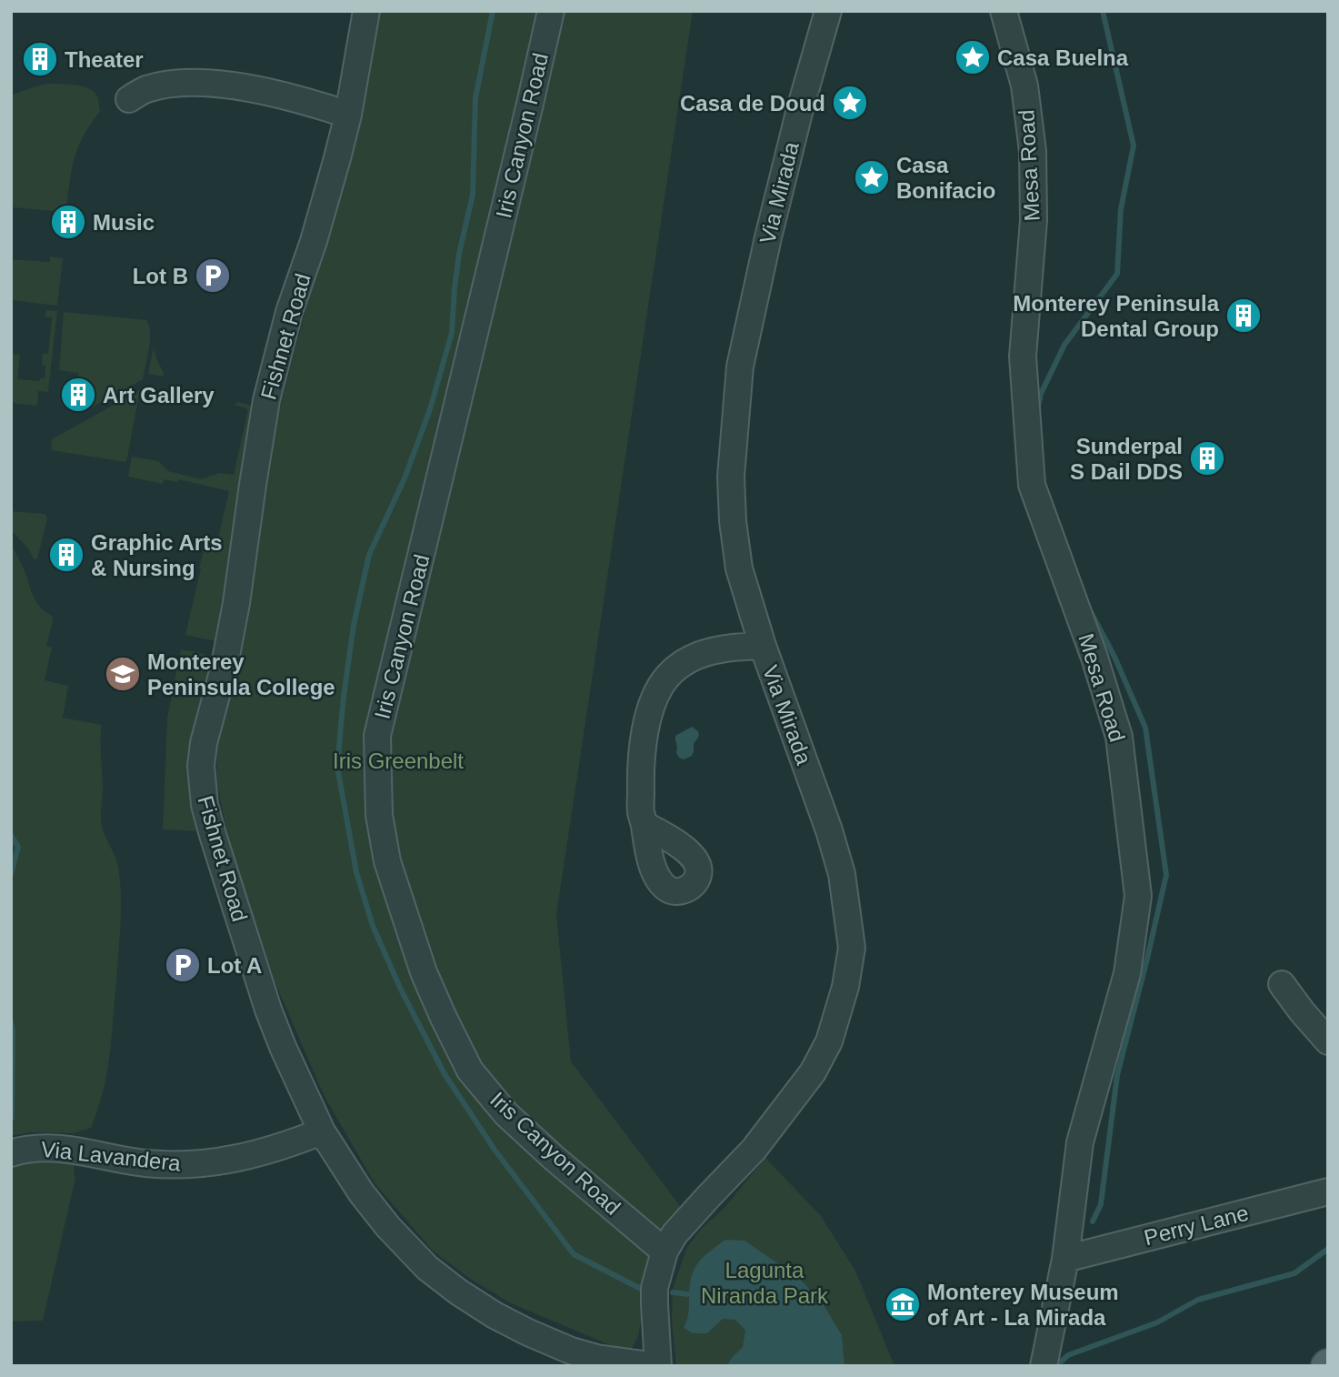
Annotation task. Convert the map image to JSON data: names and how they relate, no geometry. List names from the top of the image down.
{
  "streets": {
    "street": [
      "Iris Canyon Road",
      "Mesa Road",
      "Via Mirada",
      "Fishnet Road",
      "Via Lavandera",
      "Perry Lane"
    ]
  },
  "crossings": [
    ["Iris Canyon Road", "Via Mirada"],
    ["Mesa Road", "Perry Lane"],
    ["Via Mirada", "Fishnet Road"],
    ["Fishnet Road", "Via Lavandera"]
  ],
  "parks": ["Iris Greenbelt", "Lagunta Niranda Park"],
  "places": {
    "place": ["Casa Buelna", "Casa de Doud", "Casa Bonifacio"],
    "building": [
      "Theater",
      "Music",
      "Monterey Peninsula Dental Group",
      "Art Gallery",
      "Sunderpal S Dail DDS",
      "Graphic Arts & Nursing"
    ],
    "parking": ["Lot B", "Lot A"],
    "school or university": ["Monterey Peninsula College"],
    "museum": ["Monterey Museum of Art - La Mirada"]
  }
}
